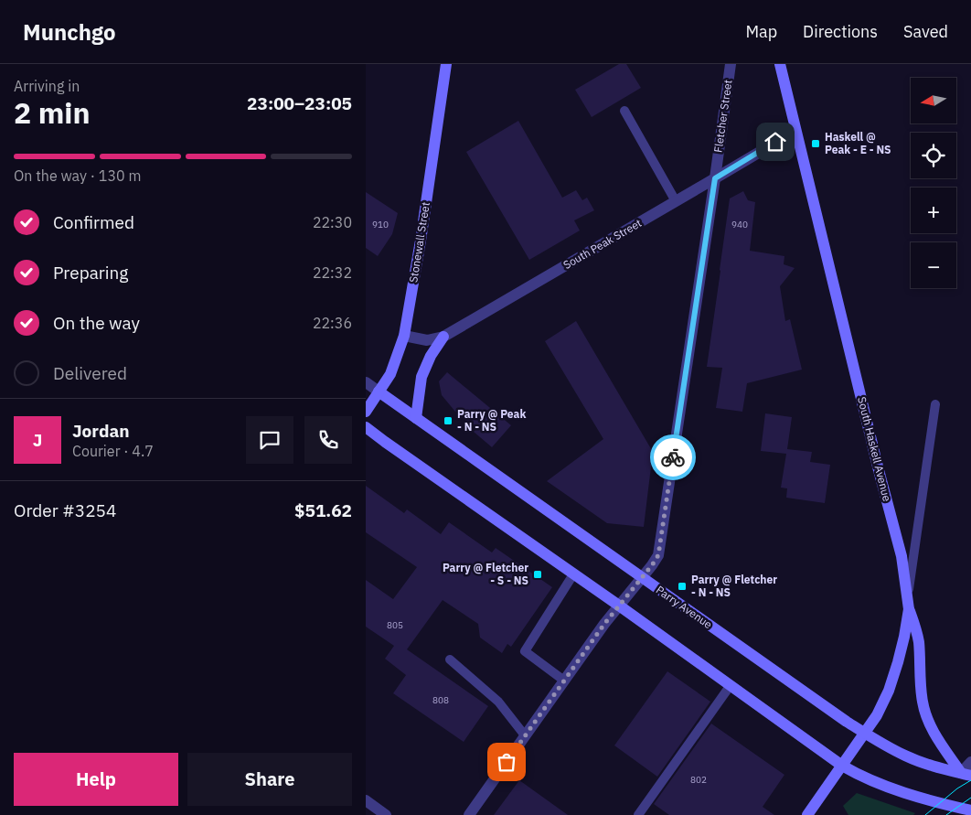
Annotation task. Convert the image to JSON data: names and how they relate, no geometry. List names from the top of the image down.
{
  "streets": {
    "main road": ["Stonewall Street", "South Haskell Avenue", "Parry Avenue"],
    "street": ["Fletcher Street", "South Peak Street"]
  },
  "crossings": [
    ["Fletcher Street", "South Peak Street"],
    ["Fletcher Street", "Parry Avenue"],
    ["Stonewall Street", "South Peak Street"],
    ["Stonewall Street", "Parry Avenue"],
    ["South Peak Street", "South Haskell Avenue"],
    ["South Haskell Avenue", "Parry Avenue"]
  ],
  "places": {
    "transit": [
      "Haskell @ Peak - E - NS",
      "Parry @ Peak - N - NS",
      "Parry @ Fletcher - S - NS",
      "Parry @ Fletcher - N - NS"
    ]
  },
  "house_numbers": [
    "910",
    "940",
    "805",
    "808",
    "802"
  ],
  "north": "left",
  "page": {
    "header": "Munchgo",
    "nav": ["Map", "Directions", "Saved"],
    "heading": ["2 min", "Arriving in", "23:00–23:05"],
    "panel": [
      "Jordan",
      "Courier · 4.7",
      "Order #3254",
      "$51.62"
    ],
    "map_buttons": ["+", "−"],
    "bar": "On the way · 130 m",
    "list": [
      ["Confirmed", "22:30"],
      ["Preparing", "22:32"],
      ["On the way", "22:36"],
      "Delivered"
    ],
    "round": "J",
    "buttons": ["Help", "Share"]
  }
}
